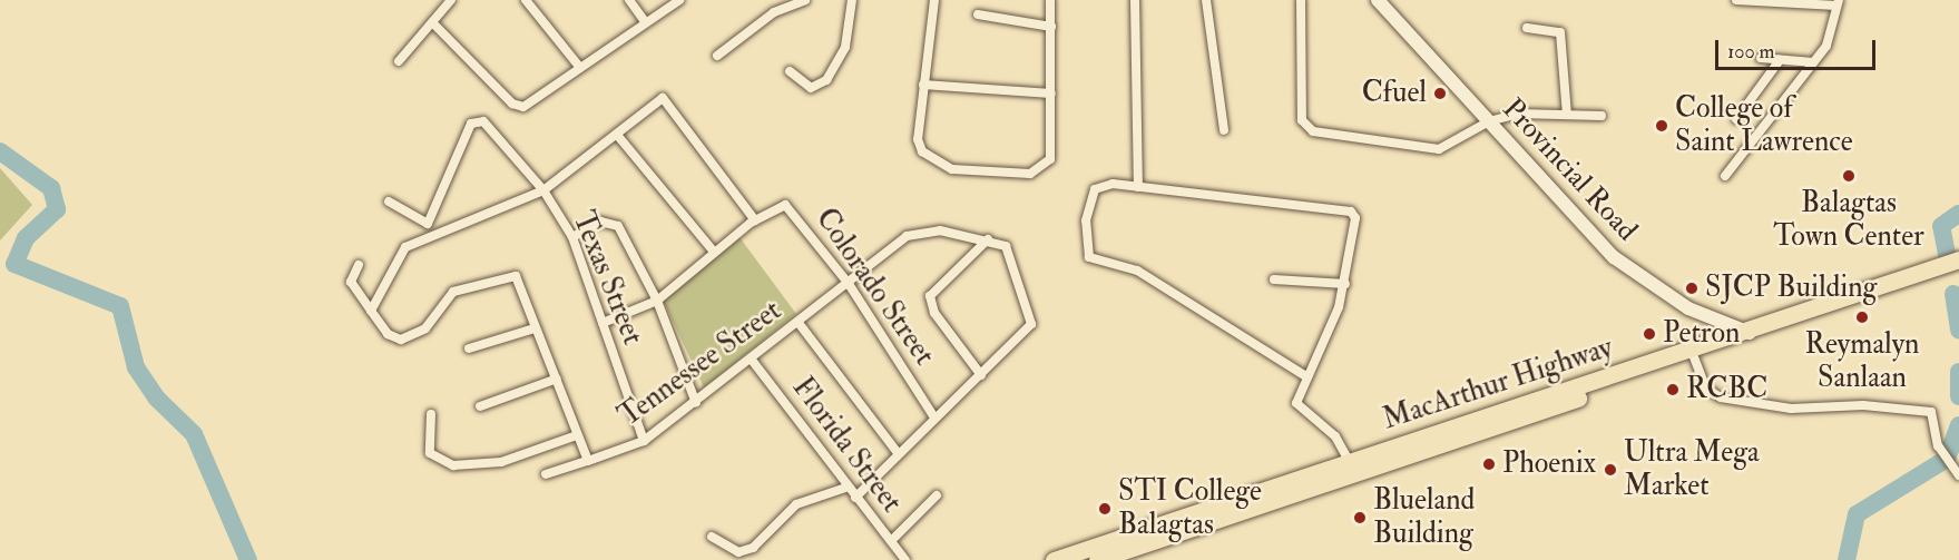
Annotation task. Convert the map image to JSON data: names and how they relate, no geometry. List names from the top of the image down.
{
  "streets": {
    "highway": ["MacArthur Highway"],
    "main road": ["Provincial Road"],
    "street": [
      "Texas Street",
      "Colorado Street",
      "Tennessee Street",
      "Florida Street"
    ]
  },
  "crossings": [
    ["Provincial Road", "MacArthur Highway"],
    ["Texas Street", "Colorado Street"],
    ["Texas Street", "Tennessee Street"],
    ["Colorado Street", "Tennessee Street"],
    ["Tennessee Street", "Florida Street"]
  ],
  "places": [
    "Cfuel",
    "College of Saint Lawrence",
    "Balagtas Town Center",
    "SJCP Building",
    "Reymalyn Sanlaan",
    "Petron",
    "RCBC",
    "Phoenix",
    "Ultra Mega Market",
    "STI College Balagtas",
    "Blueland Building"
  ],
  "scale_bar": "100 m"
}
